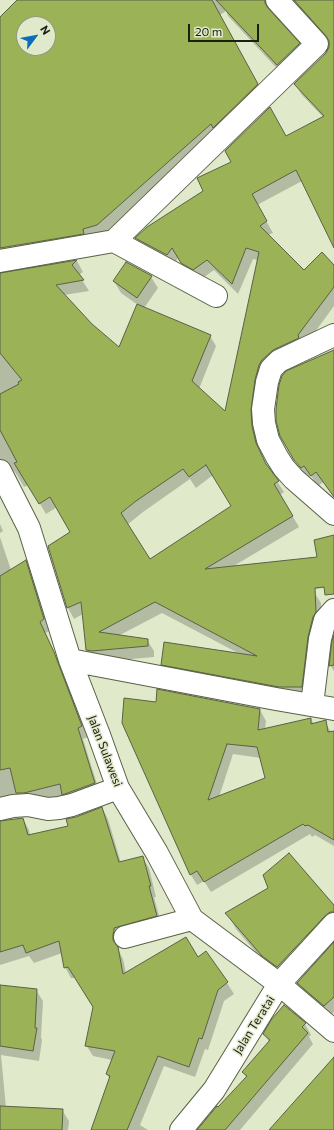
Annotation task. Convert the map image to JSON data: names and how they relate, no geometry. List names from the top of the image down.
{
  "streets": {
    "street": ["Jalan Sulawesi", "Jalan Teratai"]
  },
  "crossings": [
    ["Jalan Sulawesi", "Jalan Teratai"]
  ],
  "scale_bar": "20 m",
  "north": "top right"
}
